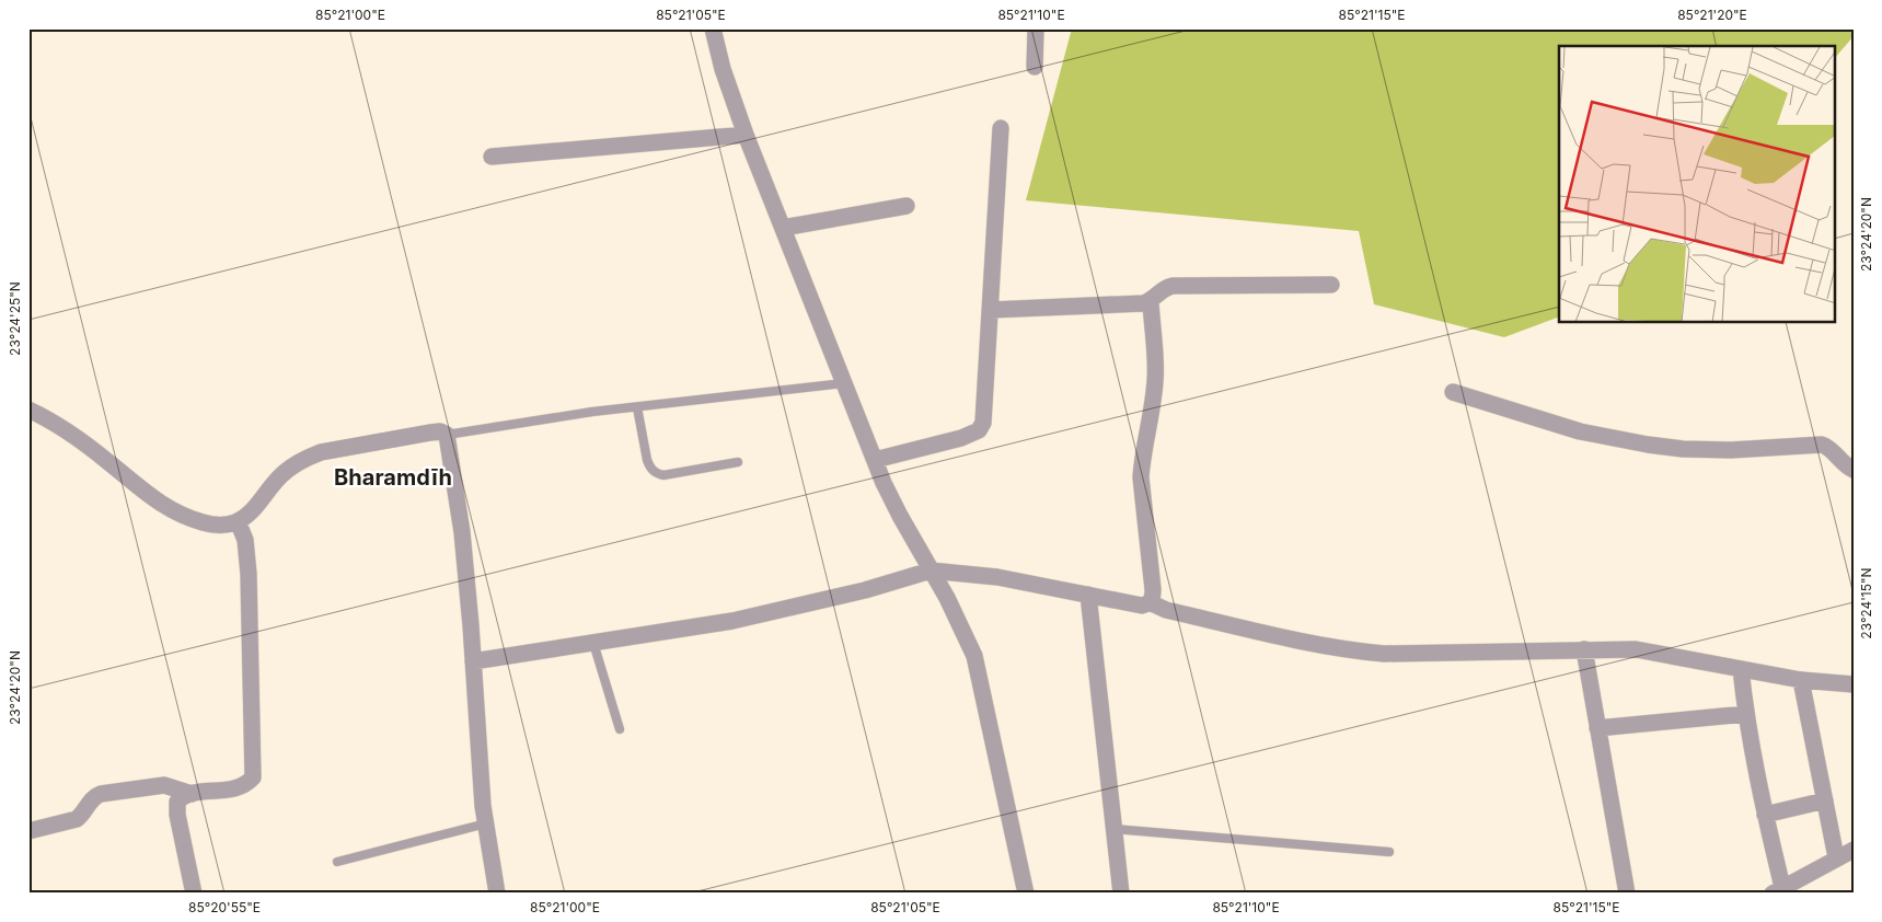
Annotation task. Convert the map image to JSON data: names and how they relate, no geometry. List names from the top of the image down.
{
  "districts": ["Bharamdīh"],
  "coordinates": [
    "85°21'00\"E",
    "85°21'05\"E",
    "85°21'10\"E",
    "85°21'15\"E",
    "85°21'20\"E",
    "23°24'20\"N",
    "23°24'25\"N",
    "23°24'15\"N",
    "85°20'55\"E"
  ]
}
